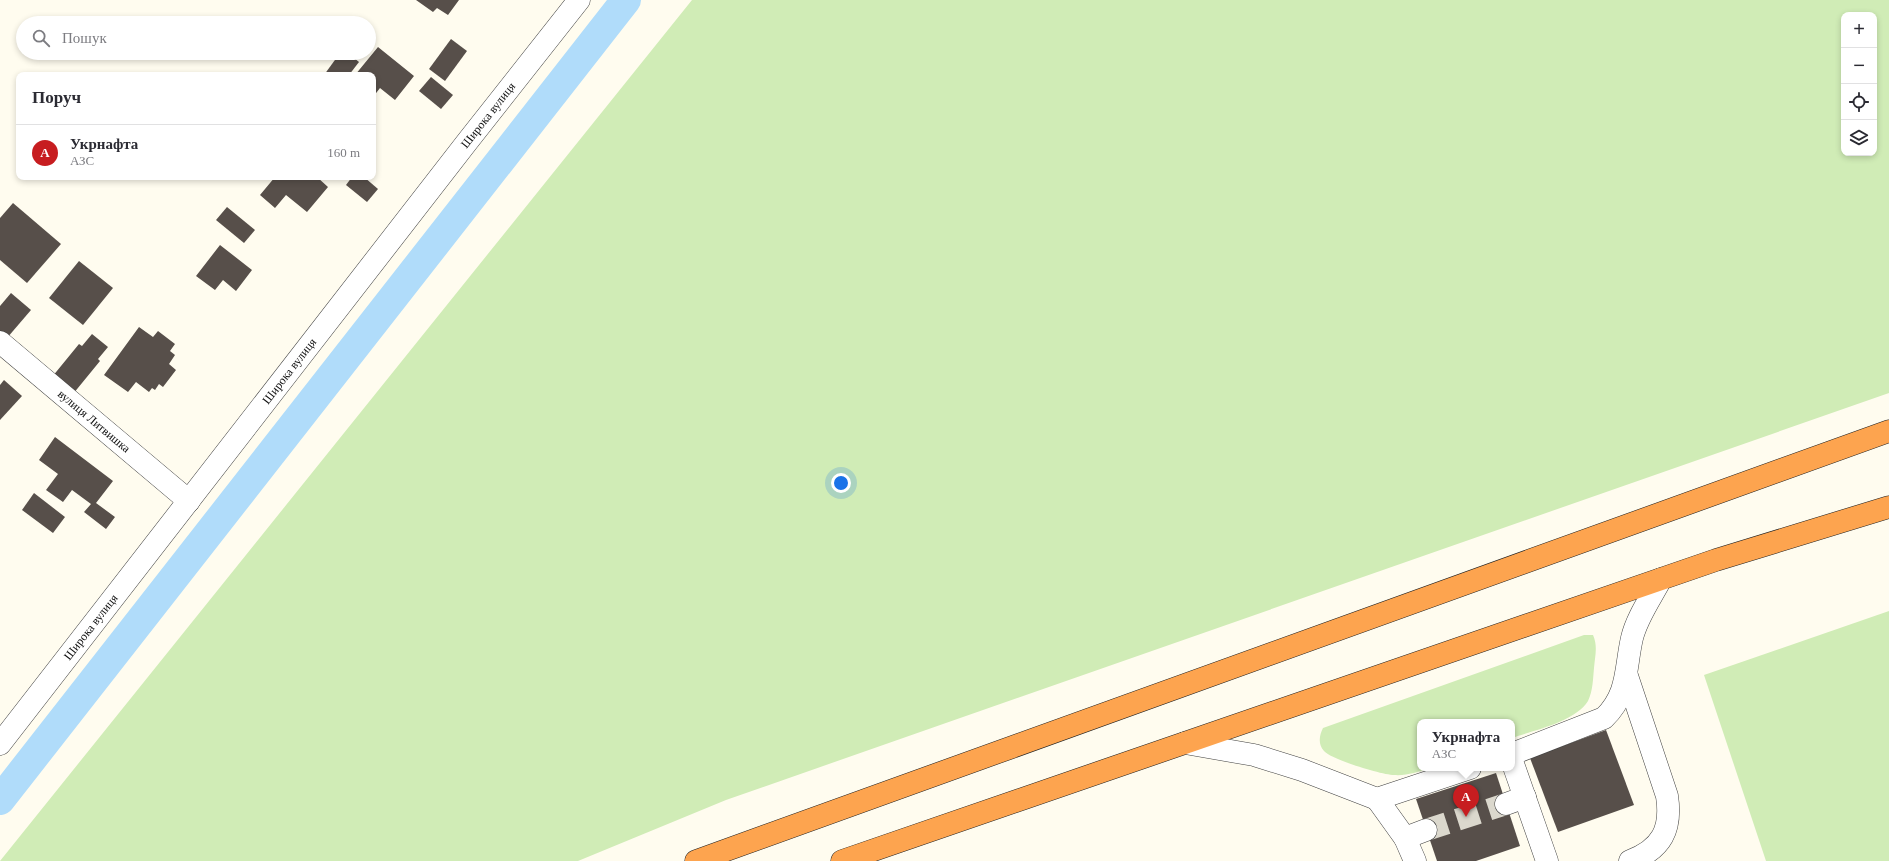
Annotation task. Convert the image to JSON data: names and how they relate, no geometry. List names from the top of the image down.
{
  "streets": {
    "street": ["Широка вулиця", "вулиця Литвишка"]
  },
  "crossings": [
    ["Широка вулиця", "вулиця Литвишка"]
  ],
  "page": {
    "map_buttons": ["+", "−"],
    "search": "Пошук",
    "heading": "Поруч",
    "list": [
      {
        "mark": "A",
        "name": "Укрнафта",
        "note": "АЗС",
        "value": "160 m"
      }
    ],
    "popup": ["Укрнафта", "АЗС"],
    "pins": "A"
  }
}
